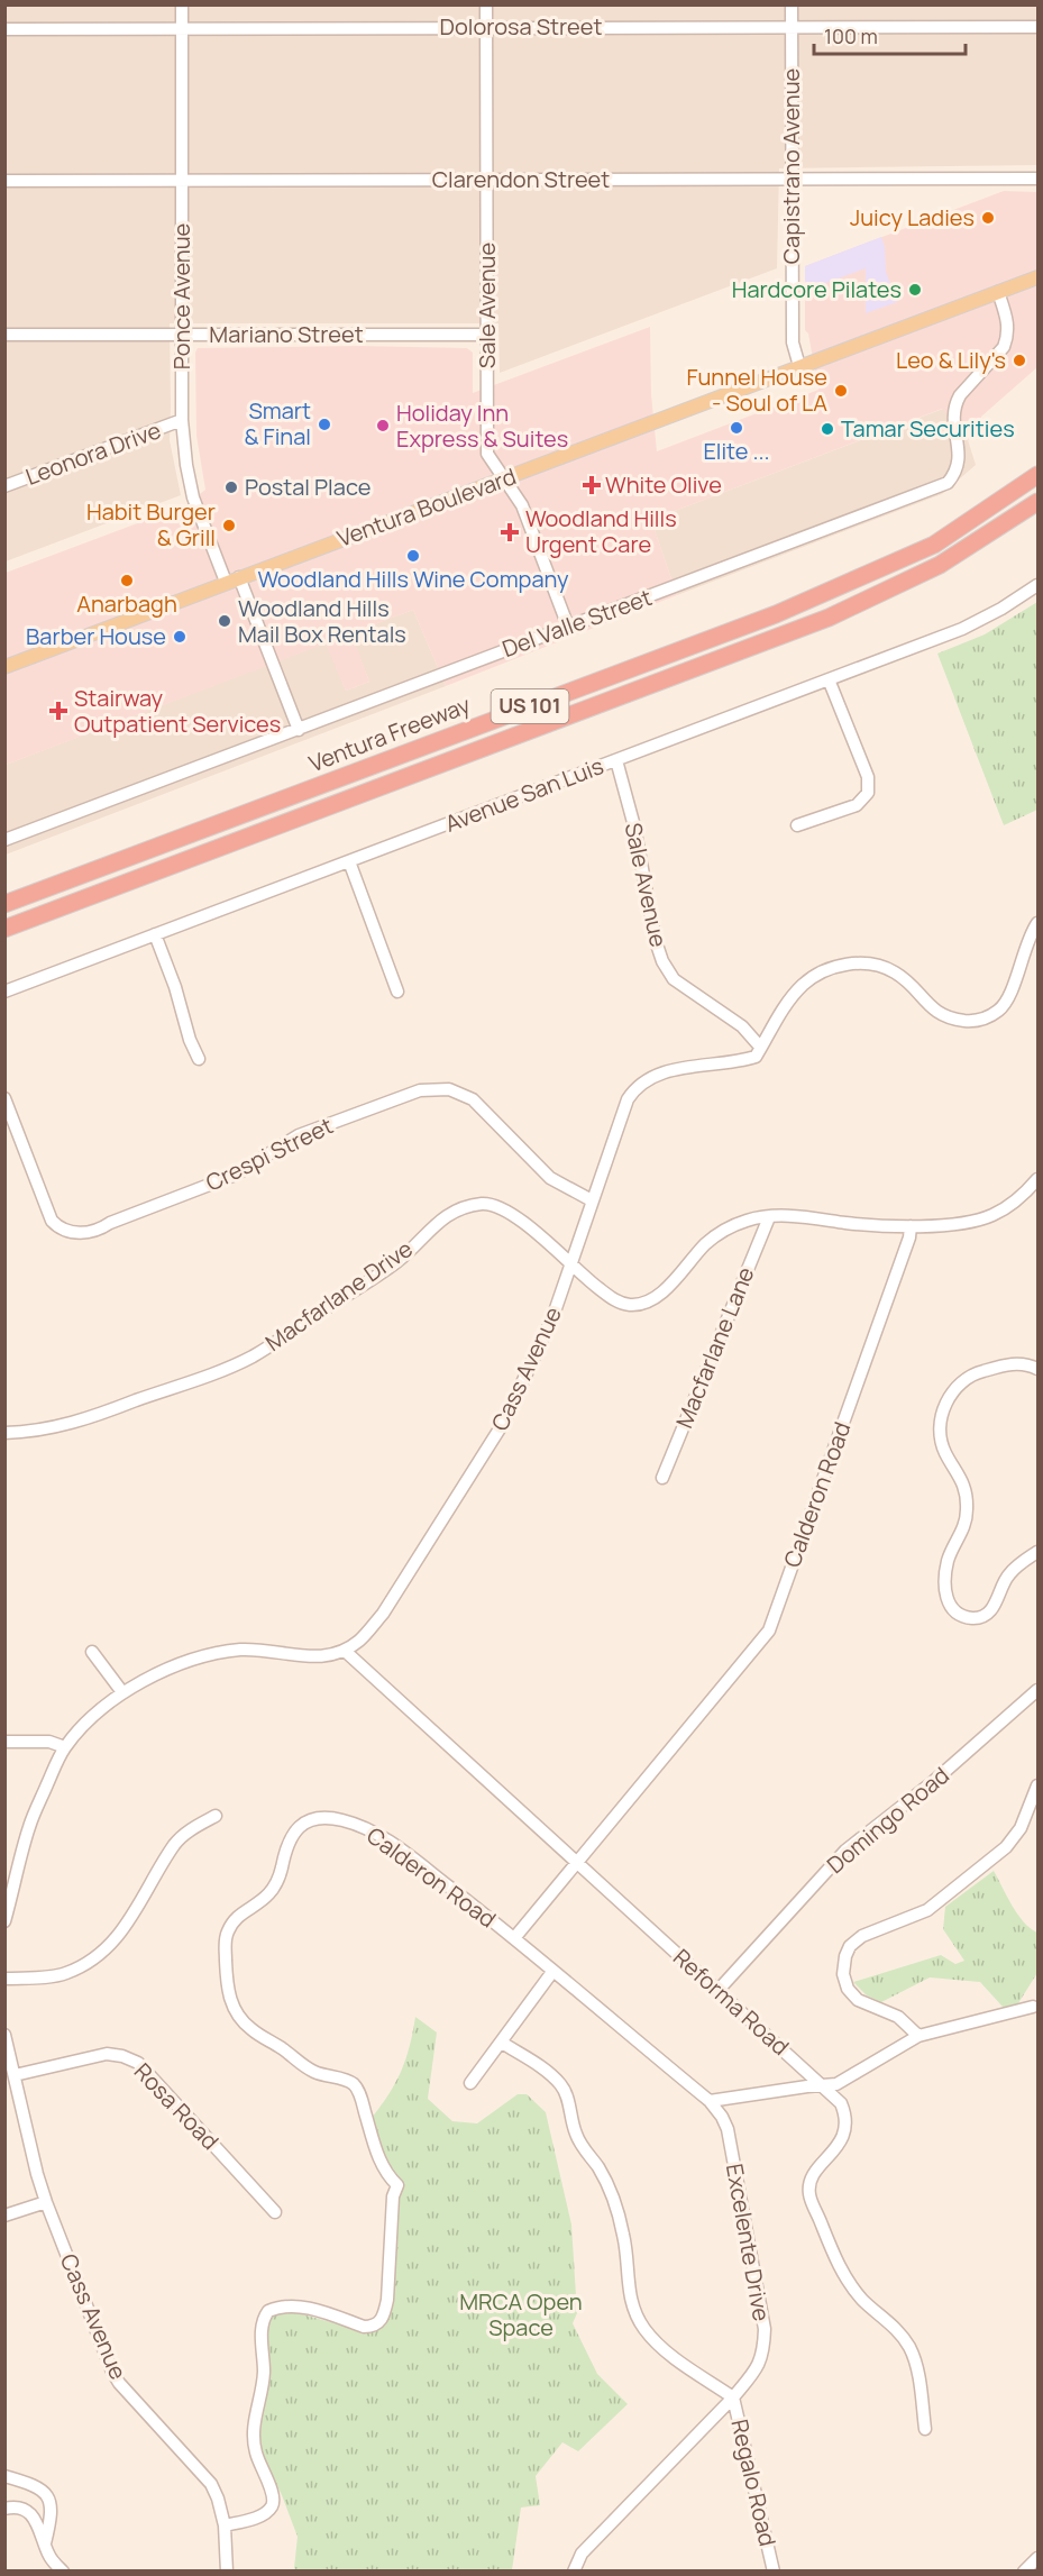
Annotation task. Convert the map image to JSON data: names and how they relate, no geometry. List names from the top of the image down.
{
  "streets": {
    "highway": ["US 101", "Ventura Freeway"],
    "main road": ["Ventura Boulevard"],
    "street": [
      "Dolorosa Street",
      "Capistrano Avenue",
      "Clarendon Street",
      "Ponce Avenue",
      "Sale Avenue",
      "Mariano Street",
      "Leonora Drive",
      "Del Valle Street",
      "Avenue San Luis",
      "Crespi Street",
      "Macfarlane Drive",
      "Macfarlane Lane",
      "Cass Avenue",
      "Calderon Road",
      "Domingo Road",
      "Reforma Road",
      "Rosa Road",
      "Excelente Drive",
      "Regalo Road"
    ]
  },
  "crossings": [
    ["Dolorosa Street", "Capistrano Avenue"],
    ["Dolorosa Street", "Ponce Avenue"],
    ["Dolorosa Street", "Sale Avenue"],
    ["Capistrano Avenue", "Clarendon Street"],
    ["Capistrano Avenue", "Ventura Boulevard"],
    ["Clarendon Street", "Ponce Avenue"],
    ["Clarendon Street", "Sale Avenue"],
    ["Ponce Avenue", "Mariano Street"],
    ["Ponce Avenue", "Leonora Drive"],
    ["Ponce Avenue", "Ventura Boulevard"],
    ["Ponce Avenue", "Del Valle Street"],
    ["Sale Avenue", "Mariano Street"],
    ["Sale Avenue", "Ventura Boulevard"],
    ["Sale Avenue", "Del Valle Street"],
    ["Sale Avenue", "Avenue San Luis"],
    ["Sale Avenue", "Cass Avenue"],
    ["Ventura Boulevard", "Del Valle Street"],
    ["Crespi Street", "Cass Avenue"],
    ["Macfarlane Drive", "Macfarlane Lane"],
    ["Macfarlane Drive", "Cass Avenue"],
    ["Macfarlane Drive", "Calderon Road"],
    ["Cass Avenue", "Calderon Road"],
    ["Cass Avenue", "Reforma Road"],
    ["Cass Avenue", "Rosa Road"],
    ["Calderon Road", "Reforma Road"],
    ["Calderon Road", "Excelente Drive"],
    ["Domingo Road", "Reforma Road"],
    ["Excelente Drive", "Regalo Road"]
  ],
  "parks": ["MRCA Open Space"],
  "places": {
    "other": [
      "Juicy Ladies",
      "Hardcore Pilates",
      "Leo & Lily's",
      "Funnel House - Soul of LA",
      "Smart & Final",
      "Holiday Inn Express & Suites",
      "Elite ...",
      "Tamar Securities",
      "Postal Place",
      "Habit Burger & Grill",
      "Woodland Hills Wine Company",
      "Anarbagh",
      "Woodland Hills Mail Box Rentals",
      "Barber House"
    ],
    "health": ["White Olive", "Woodland Hills Urgent Care", "Stairway Outpatient Services"]
  },
  "scale_bar": "100 m"
}
